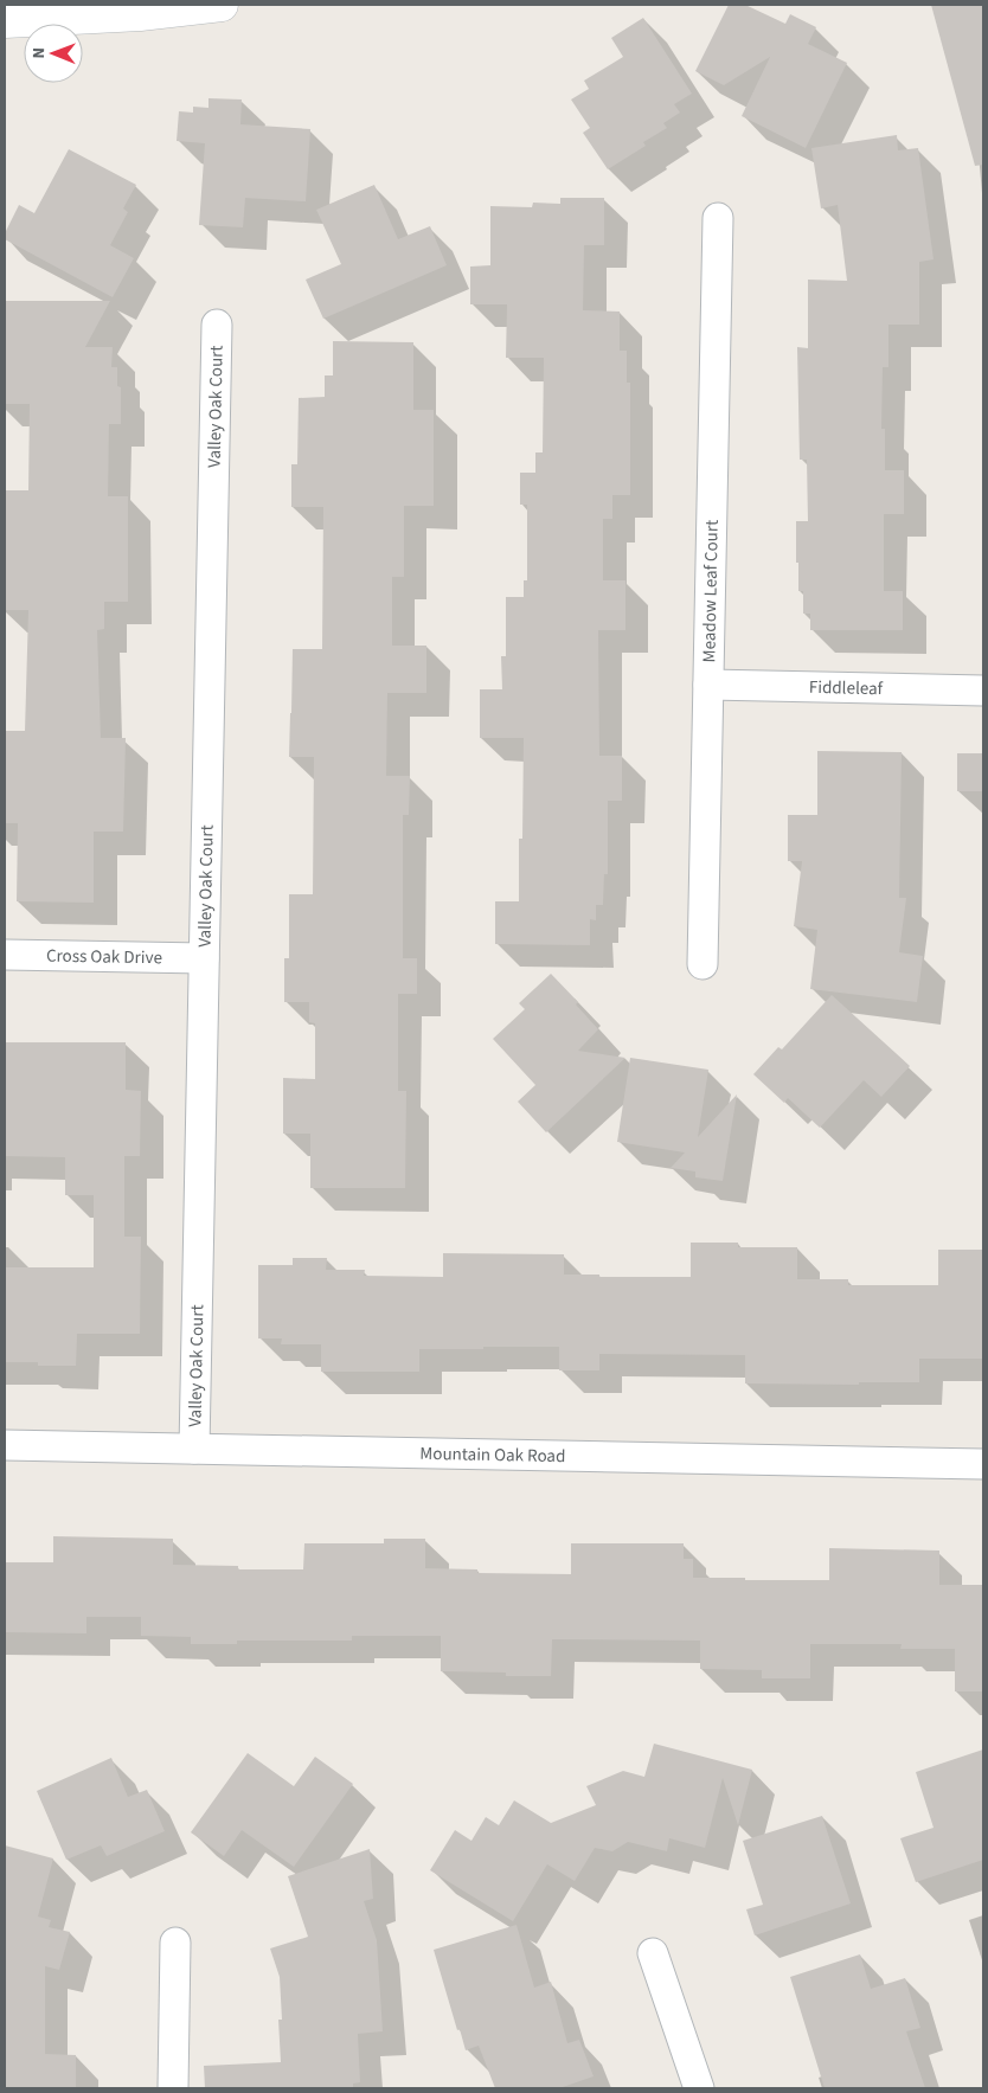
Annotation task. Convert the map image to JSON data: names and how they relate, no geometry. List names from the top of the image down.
{
  "streets": {
    "street": [
      "Valley Oak Court",
      "Meadow Leaf Court",
      "Fiddleleaf",
      "Cross Oak Drive",
      "Mountain Oak Road"
    ]
  },
  "crossings": [
    ["Valley Oak Court", "Cross Oak Drive"],
    ["Valley Oak Court", "Mountain Oak Road"],
    ["Meadow Leaf Court", "Fiddleleaf"]
  ],
  "north": "left"
}
